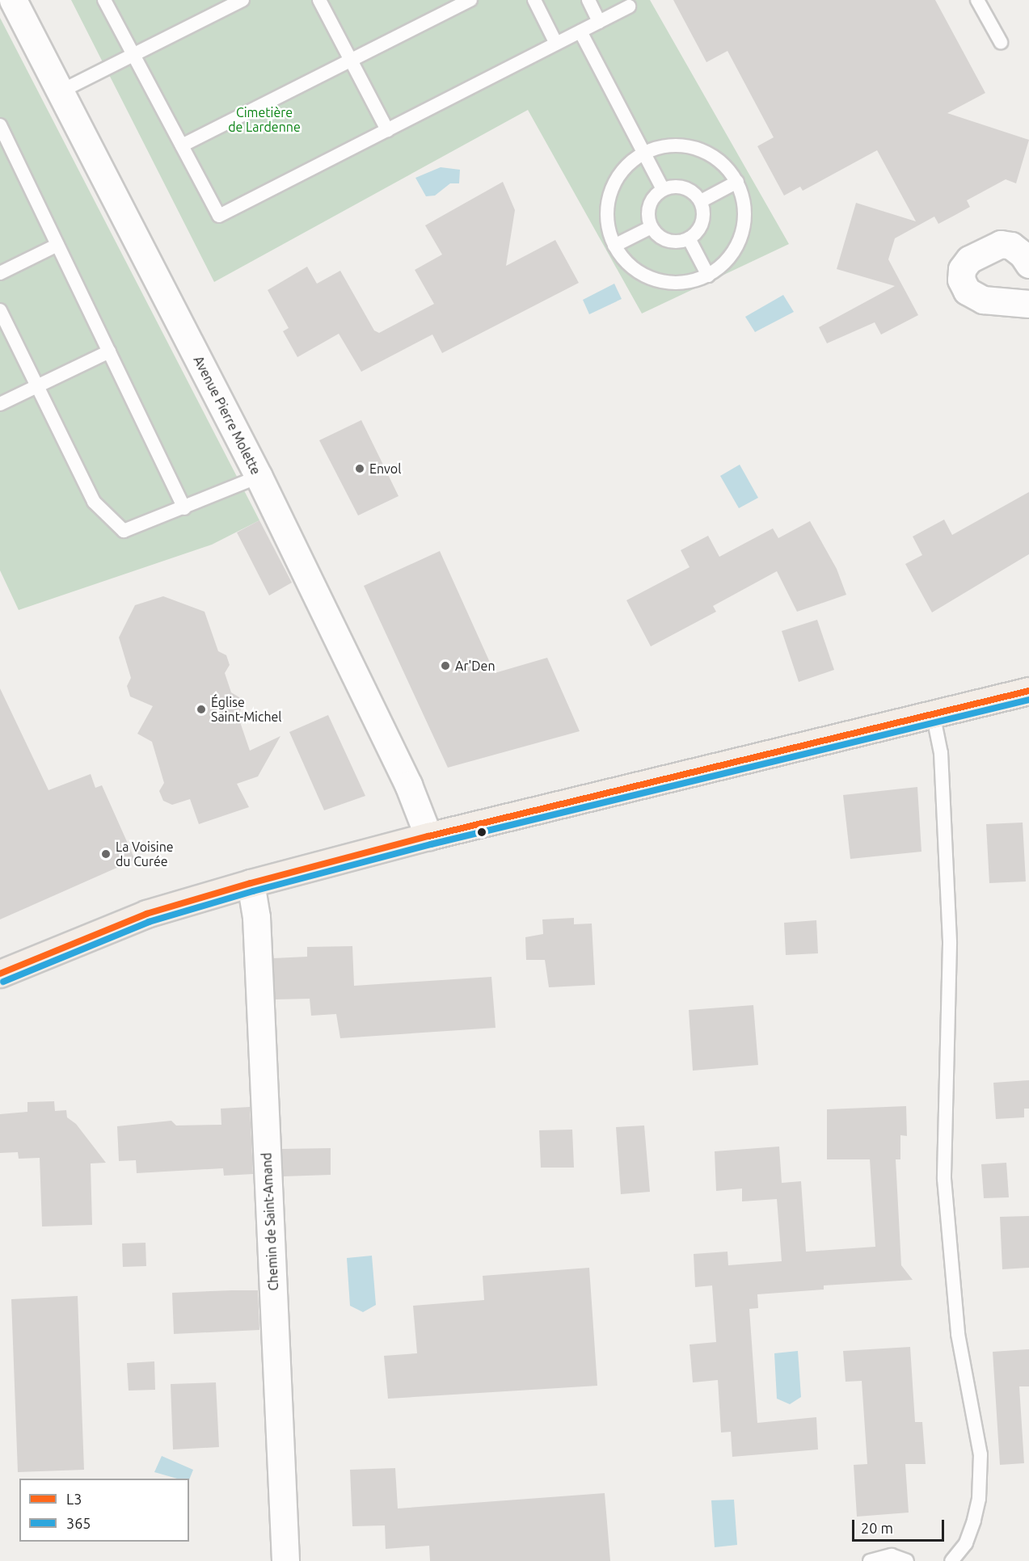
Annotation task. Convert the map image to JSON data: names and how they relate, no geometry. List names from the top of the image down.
{
  "streets": {
    "street": ["Avenue Pierre Molette", "Chemin de Saint-Amand"]
  },
  "parks": ["Cimetière de Lardenne"],
  "places": [
    "Envol",
    "Ar'Den",
    "Église Saint-Michel",
    "La Voisine du Curée"
  ],
  "lines": ["transit line L3", "transit line 365"],
  "legend": ["L3", "365"],
  "scale_bar": "20 m"
}
